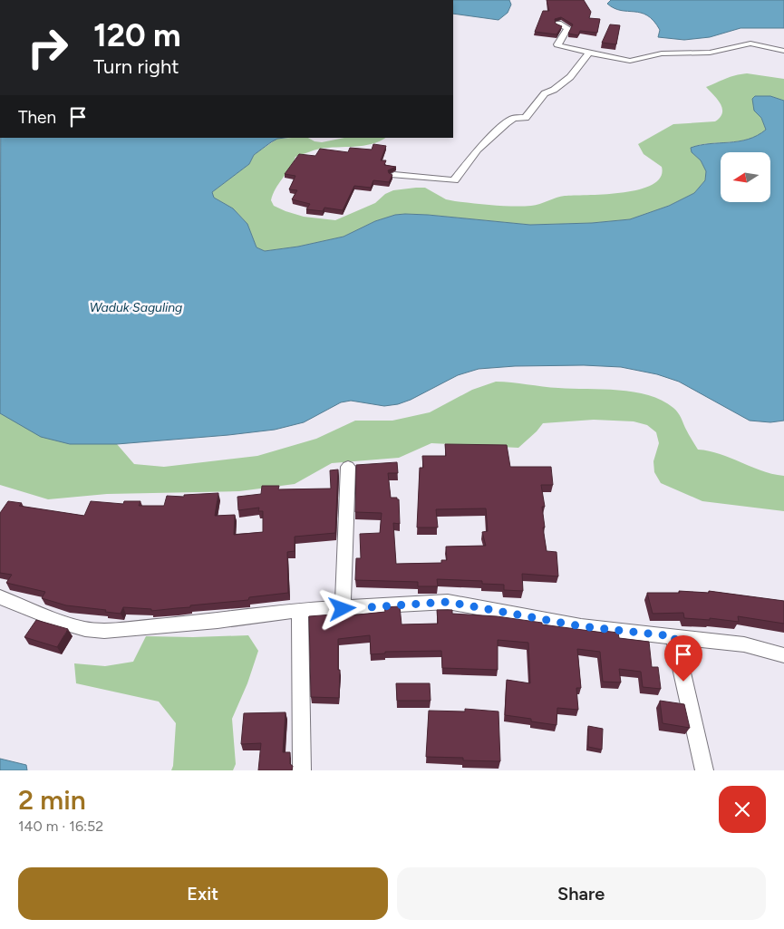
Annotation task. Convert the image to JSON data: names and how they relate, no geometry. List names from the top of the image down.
{
  "water": ["Waduk Saguling"],
  "north": "left",
  "page": {
    "turn": ["120 m", "Turn right"],
    "then": "Then",
    "heading": ["2 min", "140 m · 16:52"],
    "buttons": ["Exit", "Share"]
  }
}
